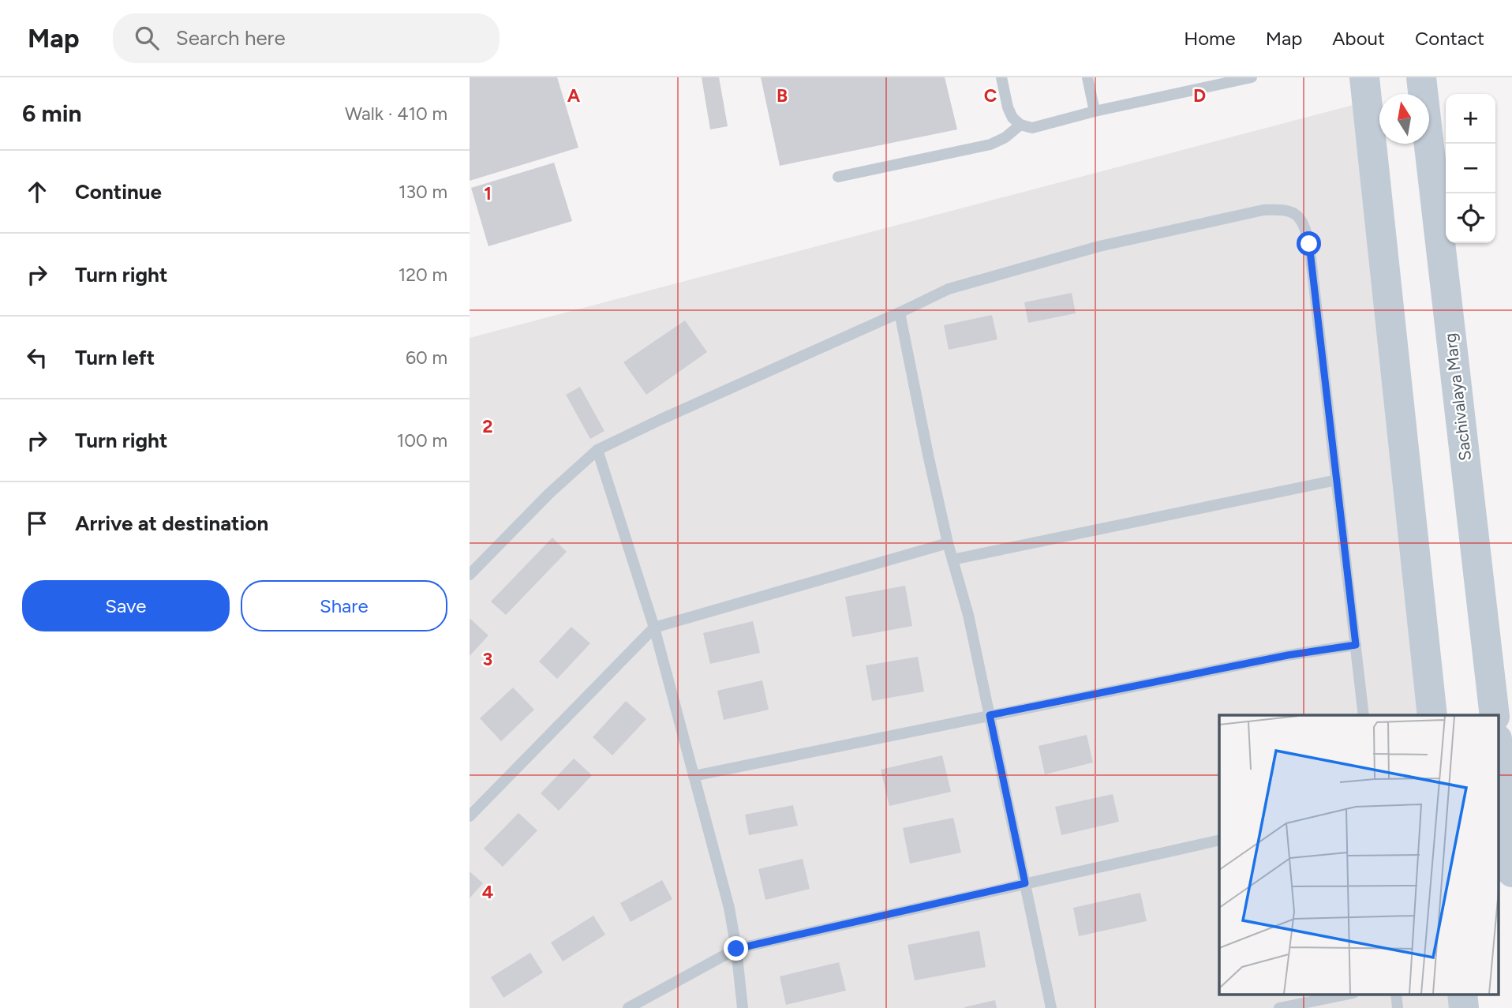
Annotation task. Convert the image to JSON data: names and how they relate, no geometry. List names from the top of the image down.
{
  "streets": {
    "main road": ["Sachivalaya Marg"]
  },
  "north": "top",
  "page": {
    "header": "Map",
    "search": "Search here",
    "nav": [
      "Home",
      "Map",
      "About",
      "Contact"
    ],
    "heading": ["6 min", "Walk · 410 m"],
    "map_buttons": ["+", "−"],
    "list": [
      ["Continue", "130 m"],
      ["Turn right", "120 m"],
      ["Turn left", "60 m"],
      ["Turn right", "100 m"],
      "Arrive at destination"
    ],
    "buttons": ["Save", "Share"]
  },
  "grid": {
    "columns": [
      "A",
      "B",
      "C",
      "D"
    ],
    "rows": [
      "1",
      "2",
      "3",
      "4"
    ]
  }
}
